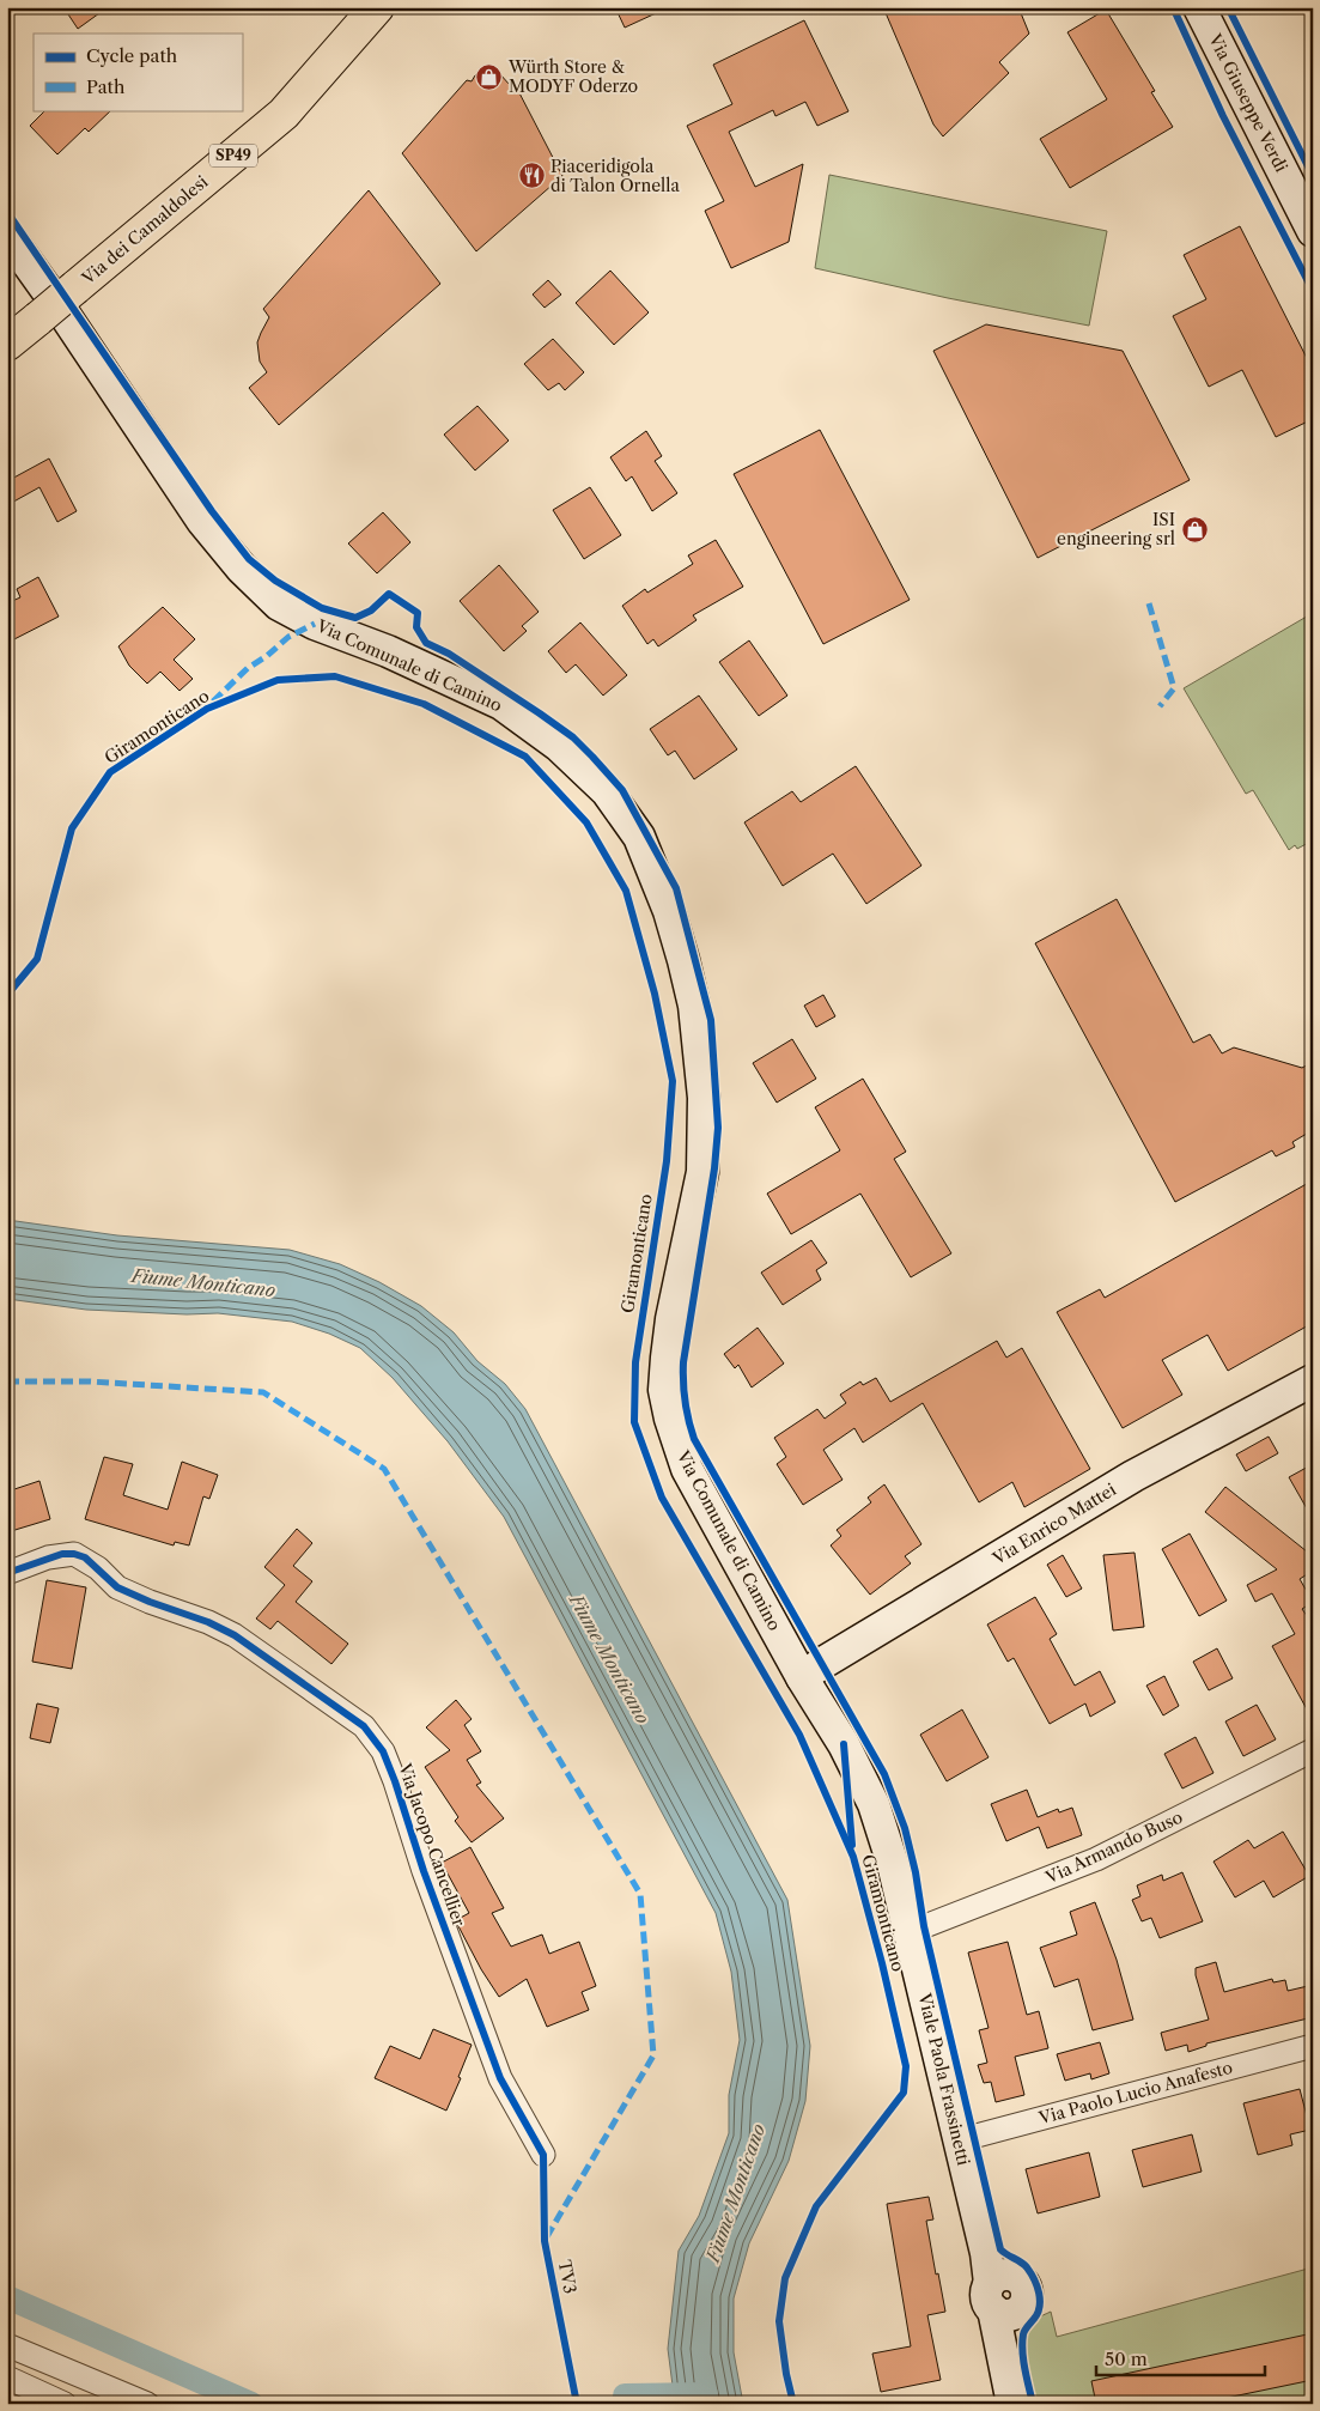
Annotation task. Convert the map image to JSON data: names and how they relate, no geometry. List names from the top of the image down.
{
  "streets": {
    "main road": ["SP49", "Via dei Camaldolesi"],
    "street": [
      "Via Giuseppe Verdi",
      "Via Comunale di Camino",
      "Via Enrico Mattei",
      "Via Jacopo Cancellier",
      "Via Armando Buso",
      "Viale Paola Frassinetti",
      "Via Paolo Lucio Anafesto"
    ],
    "cycle path": ["Giramonticano", "TV3"]
  },
  "crossings": [
    ["Via Comunale di Camino", "Via Enrico Mattei"],
    ["Via Comunale di Camino", "Viale Paola Frassinetti"],
    ["Via Enrico Mattei", "Viale Paola Frassinetti"],
    ["Via Armando Buso", "Viale Paola Frassinetti"],
    ["Viale Paola Frassinetti", "Via Paolo Lucio Anafesto"]
  ],
  "water": ["Fiume Monticano"],
  "places": {
    "shop": ["Würth Store & MODYF Oderzo", "ISI engineering srl"],
    "restaurant": ["Piaceridigola di Talon Ornella"]
  },
  "legend": ["Cycle path", "Path"],
  "scale_bar": "50 m"
}
